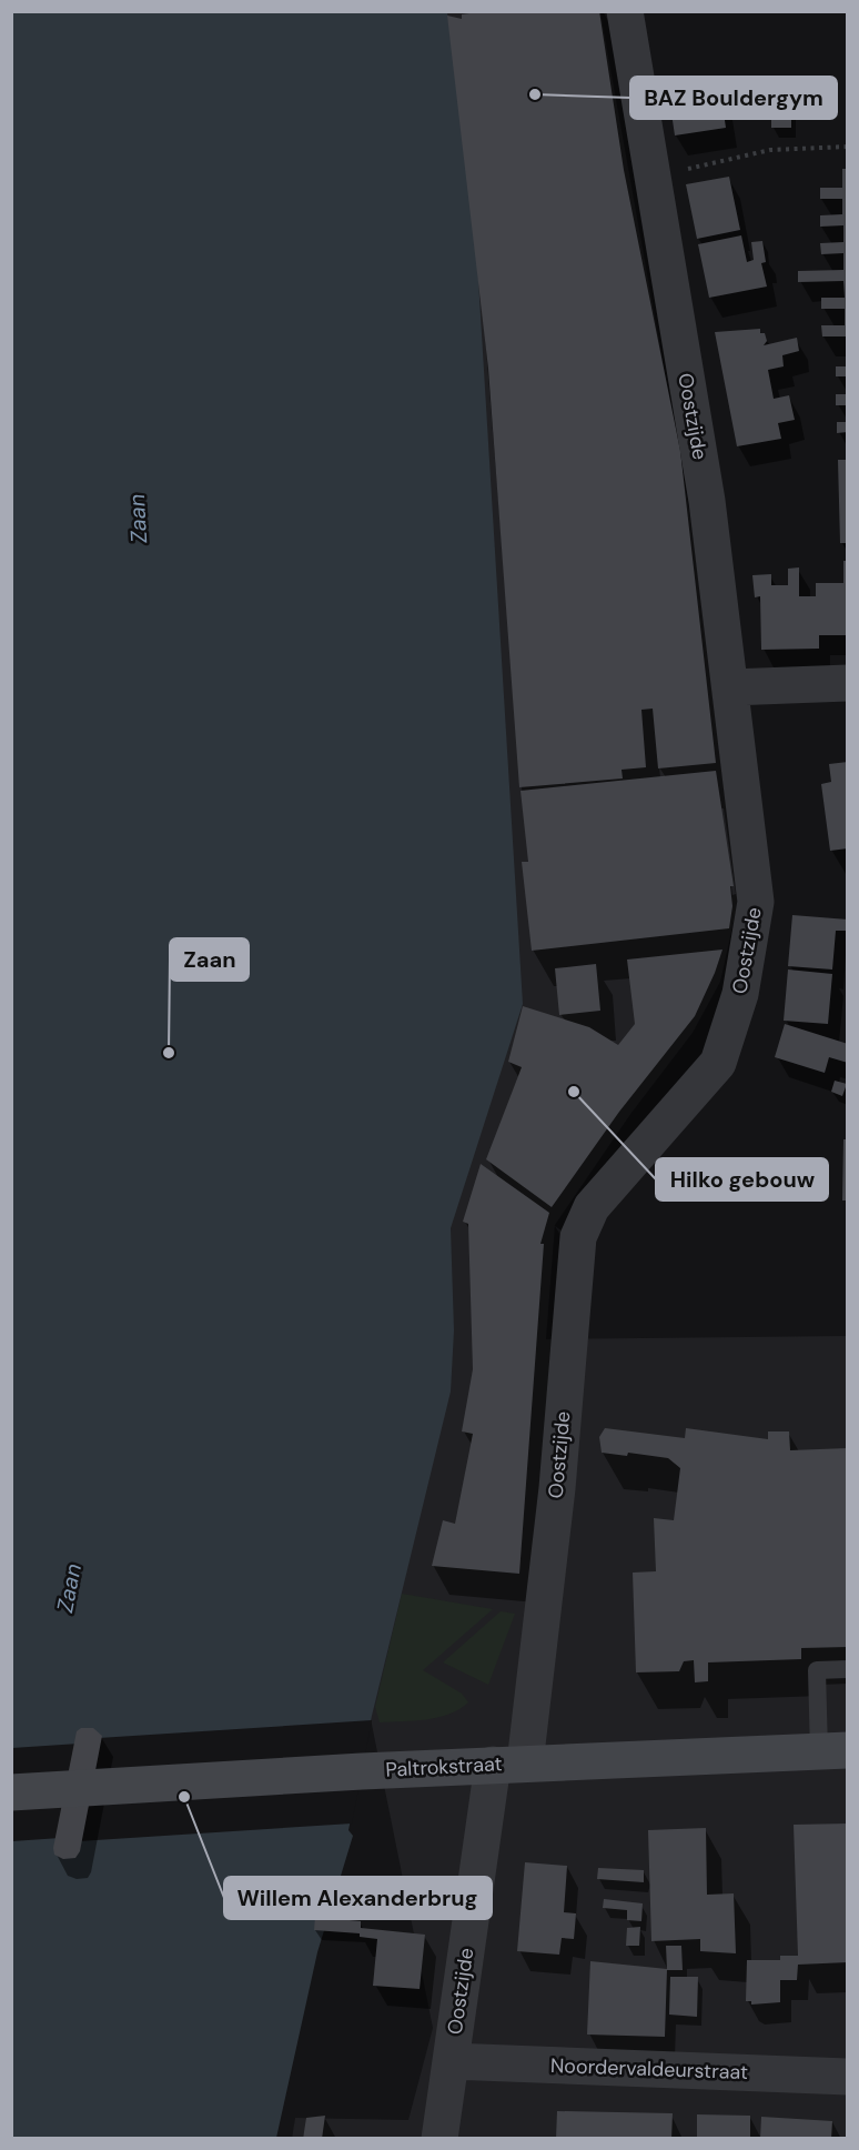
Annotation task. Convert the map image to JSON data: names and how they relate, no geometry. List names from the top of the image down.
{
  "streets": {
    "street": ["Oostzijde", "Paltrokstraat", "Noordervaldeurstraat"]
  },
  "crossings": [
    ["Oostzijde", "Paltrokstraat"],
    ["Oostzijde", "Noordervaldeurstraat"]
  ],
  "water": ["Zaan"],
  "places": [
    "BAZ Bouldergym",
    "Zaan",
    "Hilko gebouw",
    "Willem Alexanderbrug"
  ]
}
